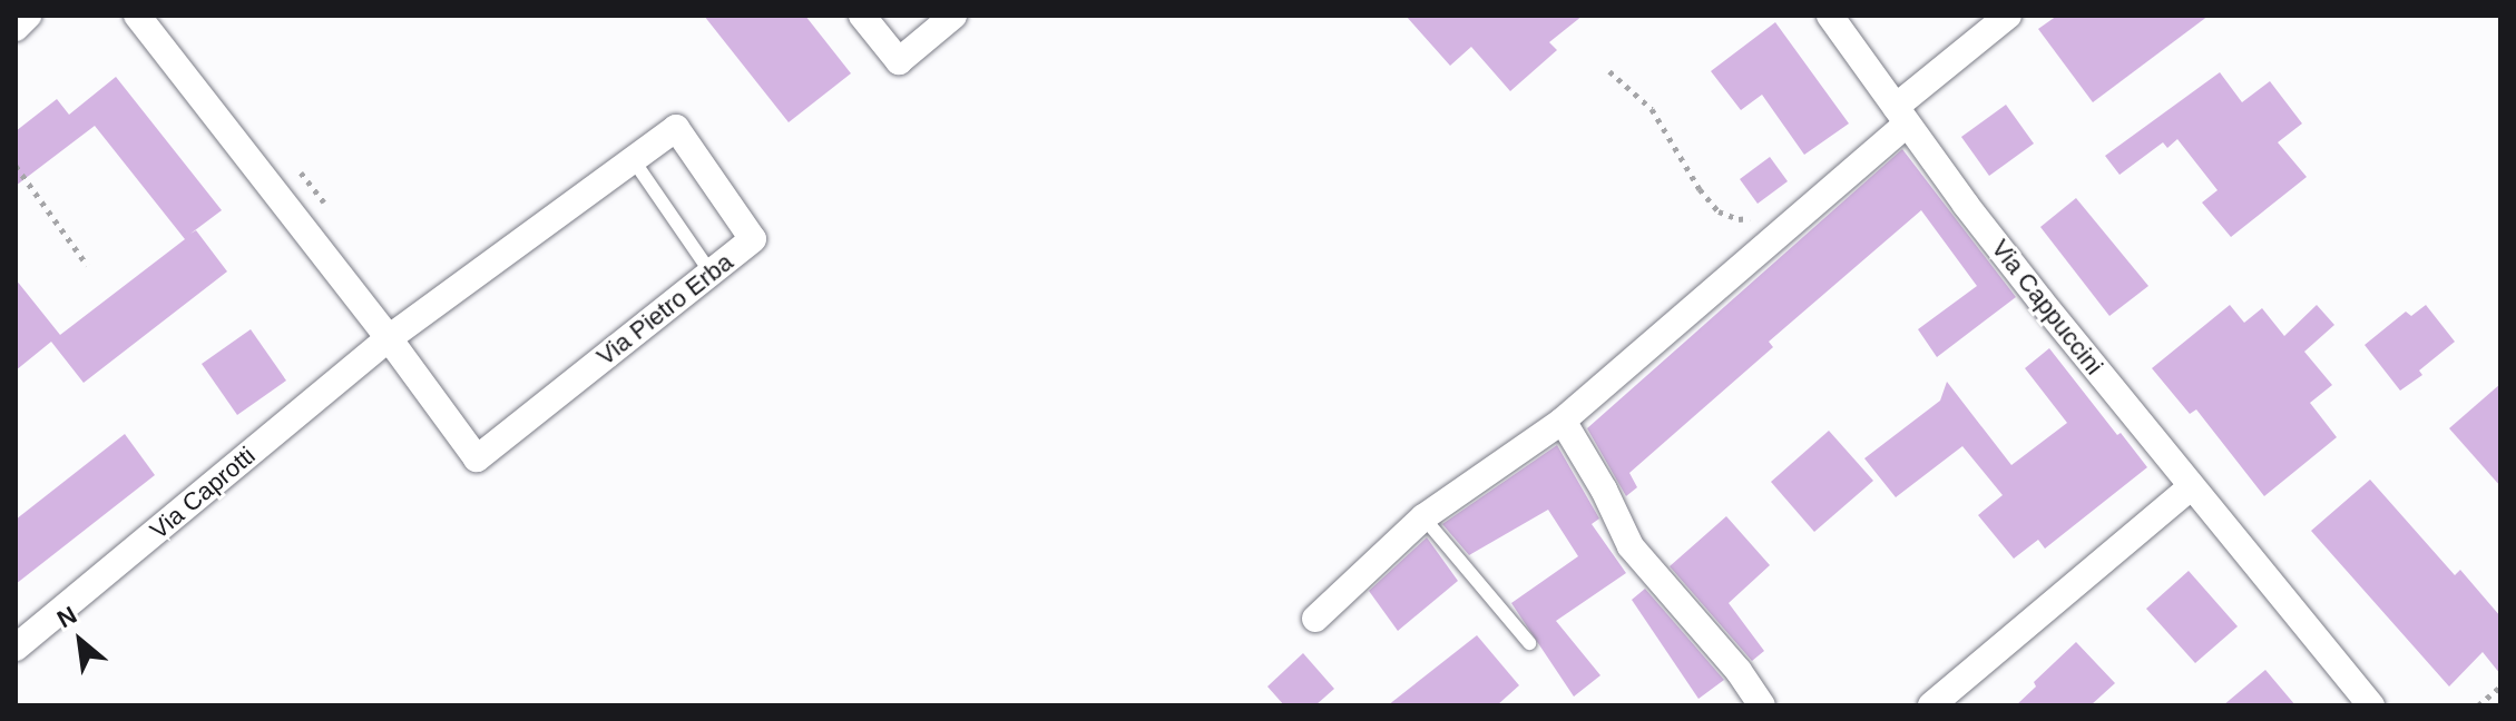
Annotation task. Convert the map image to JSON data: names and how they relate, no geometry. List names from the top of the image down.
{
  "streets": {
    "street": ["Via Cappuccini", "Via Pietro Erba", "Via Caprotti"]
  },
  "crossings": [
    ["Via Pietro Erba", "Via Caprotti"]
  ],
  "north": "top left"
}
